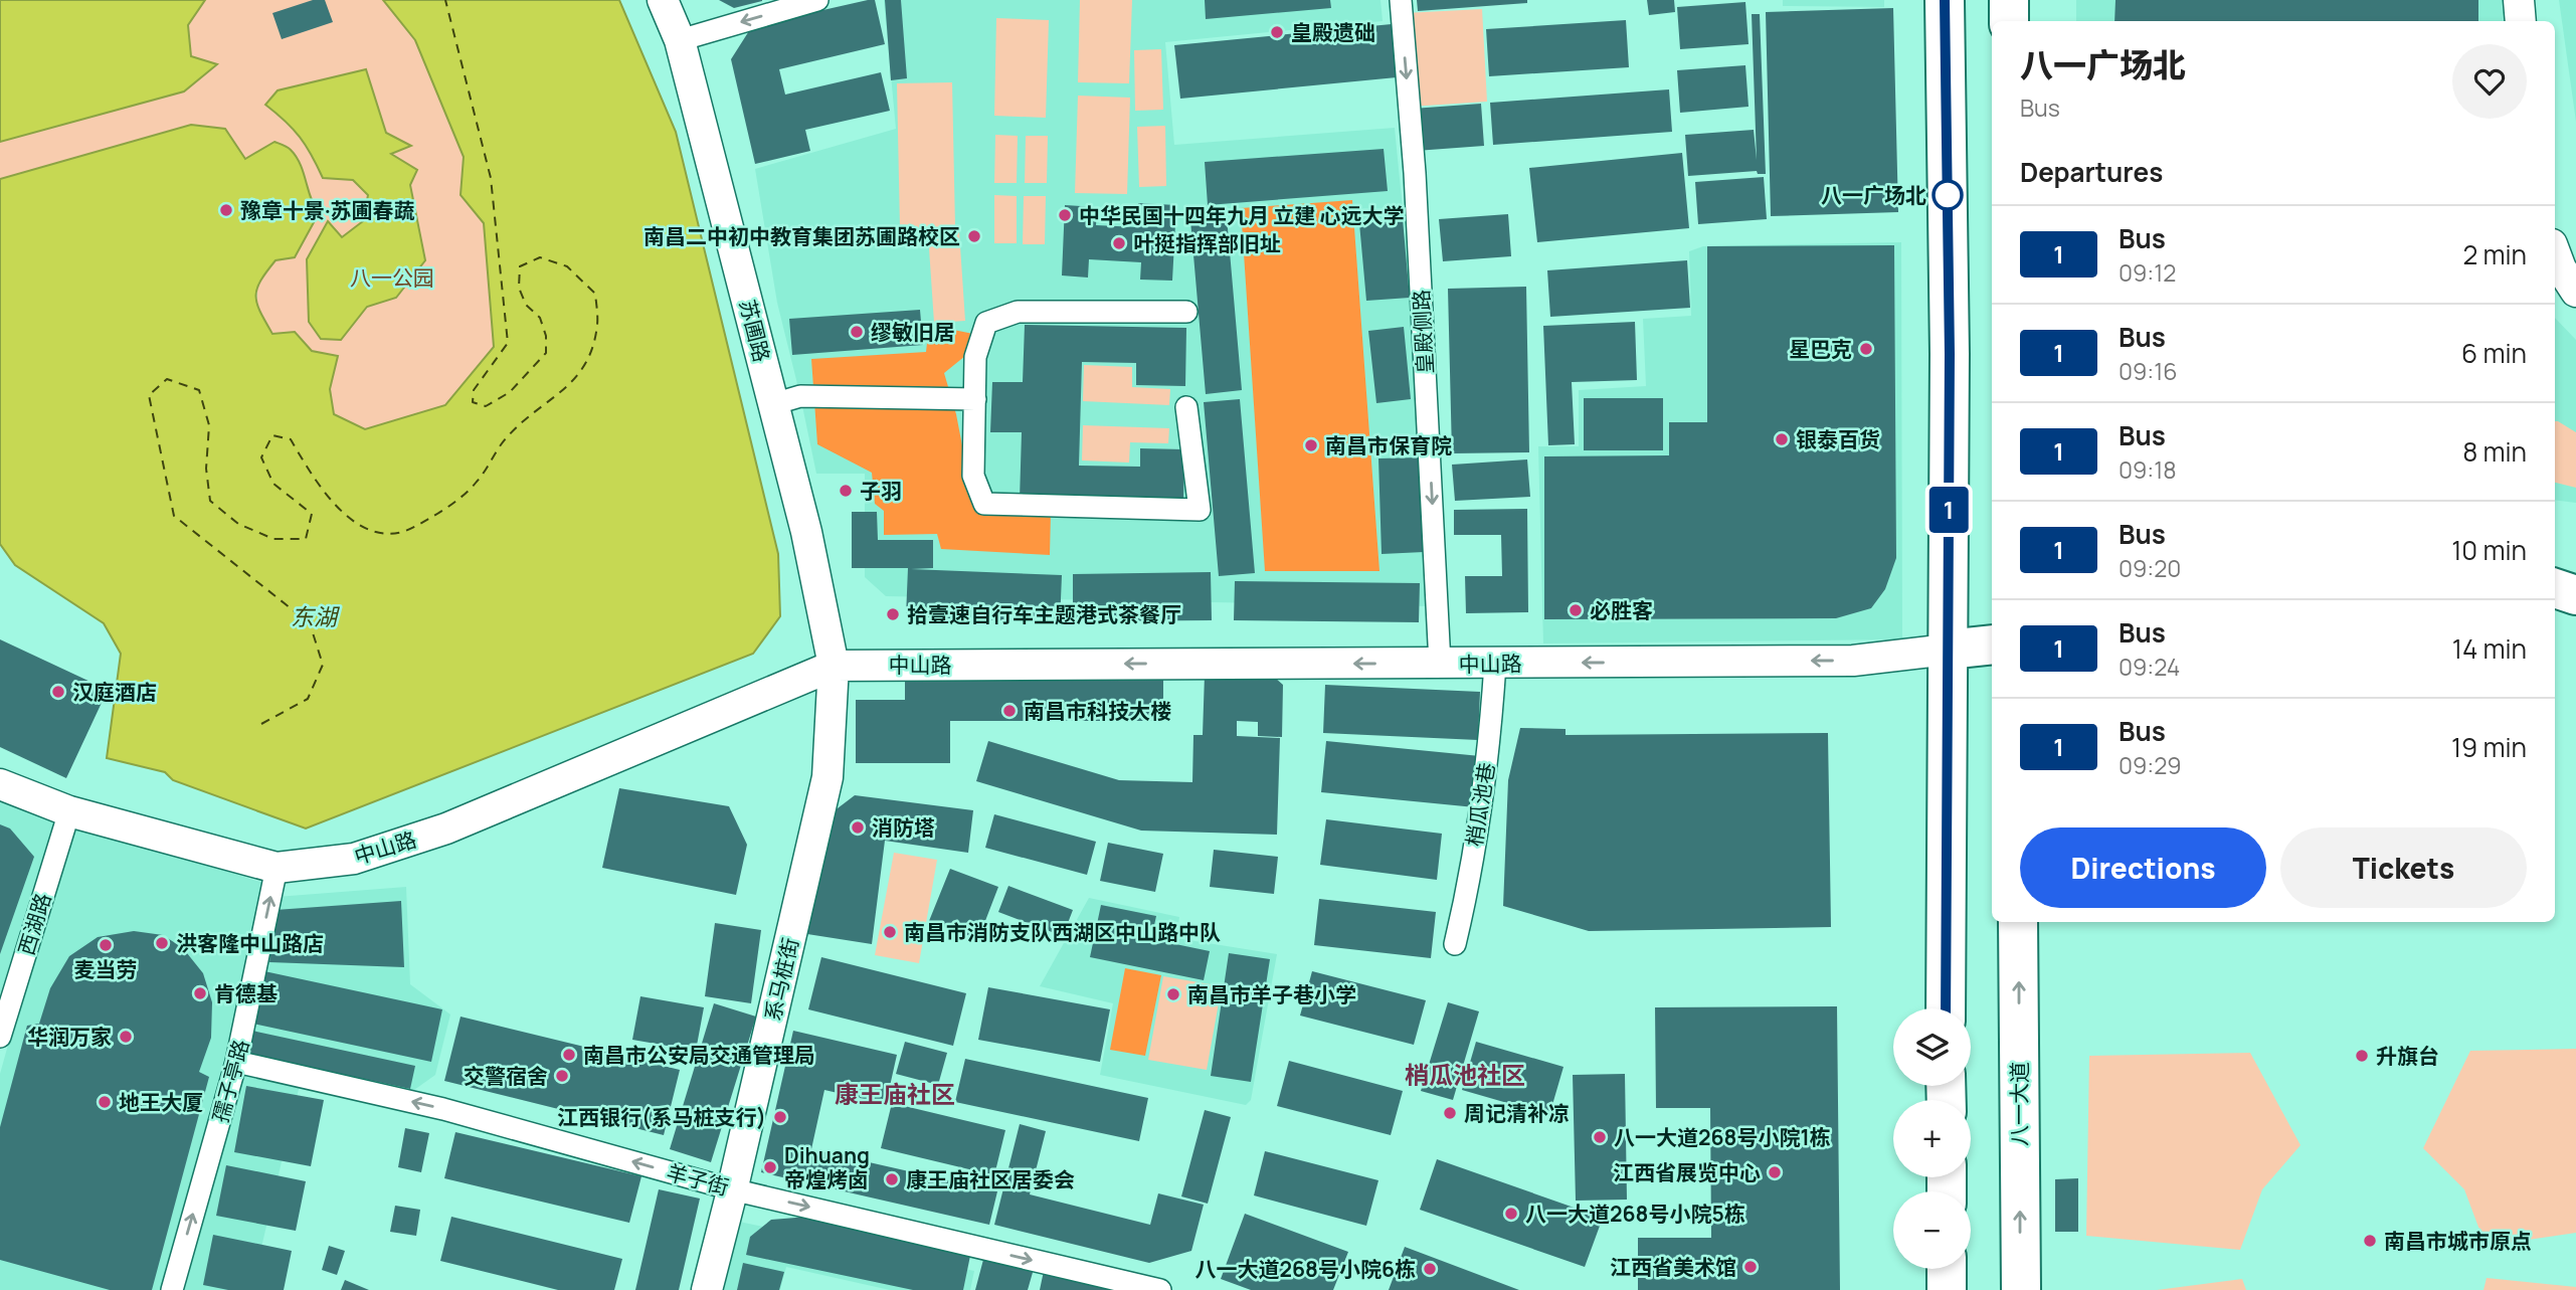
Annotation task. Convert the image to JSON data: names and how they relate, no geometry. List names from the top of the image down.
{
  "streets": {
    "highway": ["八一大道"],
    "main road": ["苏圃路", "中山路", "系马桩街"],
    "street": [
      "皇殿侧路",
      "梢瓜池巷",
      "西湖路",
      "孺子亭路",
      "羊子街"
    ]
  },
  "crossings": [
    ["苏圃路", "中山路"],
    ["苏圃路", "系马桩街"],
    ["皇殿侧路", "中山路"],
    ["中山路", "梢瓜池巷"],
    ["中山路", "西湖路"],
    ["中山路", "系马桩街"],
    ["中山路", "孺子亭路"],
    ["系马桩街", "羊子街"],
    ["孺子亭路", "羊子街"]
  ],
  "one_way": [
    "皇殿侧路",
    "中山路",
    "孺子亭路",
    "八一大道"
  ],
  "districts": ["梢瓜池社区", "康王庙社区"],
  "water": ["东湖"],
  "parks": ["八一公园"],
  "places": [
    "皇殿遗础",
    "八一广场北",
    "豫章十景·苏圃春蔬",
    "中华民国十四年九月 立建 心远大学",
    "南昌二中初中教育集团苏圃路校区",
    "叶挺指挥部旧址",
    "缪敏旧居",
    "星巴克",
    "银泰百货",
    "南昌市保育院",
    "子羽",
    "必胜客",
    "拾壹速自行车主题港式茶餐厅",
    "汉庭酒店",
    "南昌市科技大楼",
    "消防塔",
    "南昌市消防支队西湖区中山路中队",
    "洪客隆中山路店",
    "麦当劳",
    "肯德基",
    "南昌市羊子巷小学",
    "华润万家",
    "南昌市公安局交通管理局",
    "升旗台",
    "交警宿舍",
    "地王大厦",
    "周记清补凉",
    "江西银行(系马桩支行)",
    "八一大道268号小院1栋",
    "Dihuang 帝煌烤卤",
    "江西省展览中心",
    "康王庙社区居委会",
    "八一大道268号小院5栋",
    "南昌市城市原点",
    "江西省美术馆",
    "八一大道268号小院6栋"
  ],
  "lines": ["bus line 1"],
  "page": {
    "on_map": "1",
    "heading": [
      ["八一广场北", "Bus"],
      "Departures"
    ],
    "list": [
      {
        "mark": "1",
        "name": "Bus",
        "note": "09:12",
        "value": "2 min"
      },
      {
        "mark": "1",
        "name": "Bus",
        "note": "09:16",
        "value": "6 min"
      },
      {
        "mark": "1",
        "name": "Bus",
        "note": "09:18",
        "value": "8 min"
      },
      {
        "mark": "1",
        "name": "Bus",
        "note": "09:20",
        "value": "10 min"
      },
      {
        "mark": "1",
        "name": "Bus",
        "note": "09:24",
        "value": "14 min"
      },
      {
        "mark": "1",
        "name": "Bus",
        "note": "09:29",
        "value": "19 min"
      }
    ],
    "buttons": ["Directions", "Tickets"],
    "map_buttons": ["+", "−"]
  }
}
